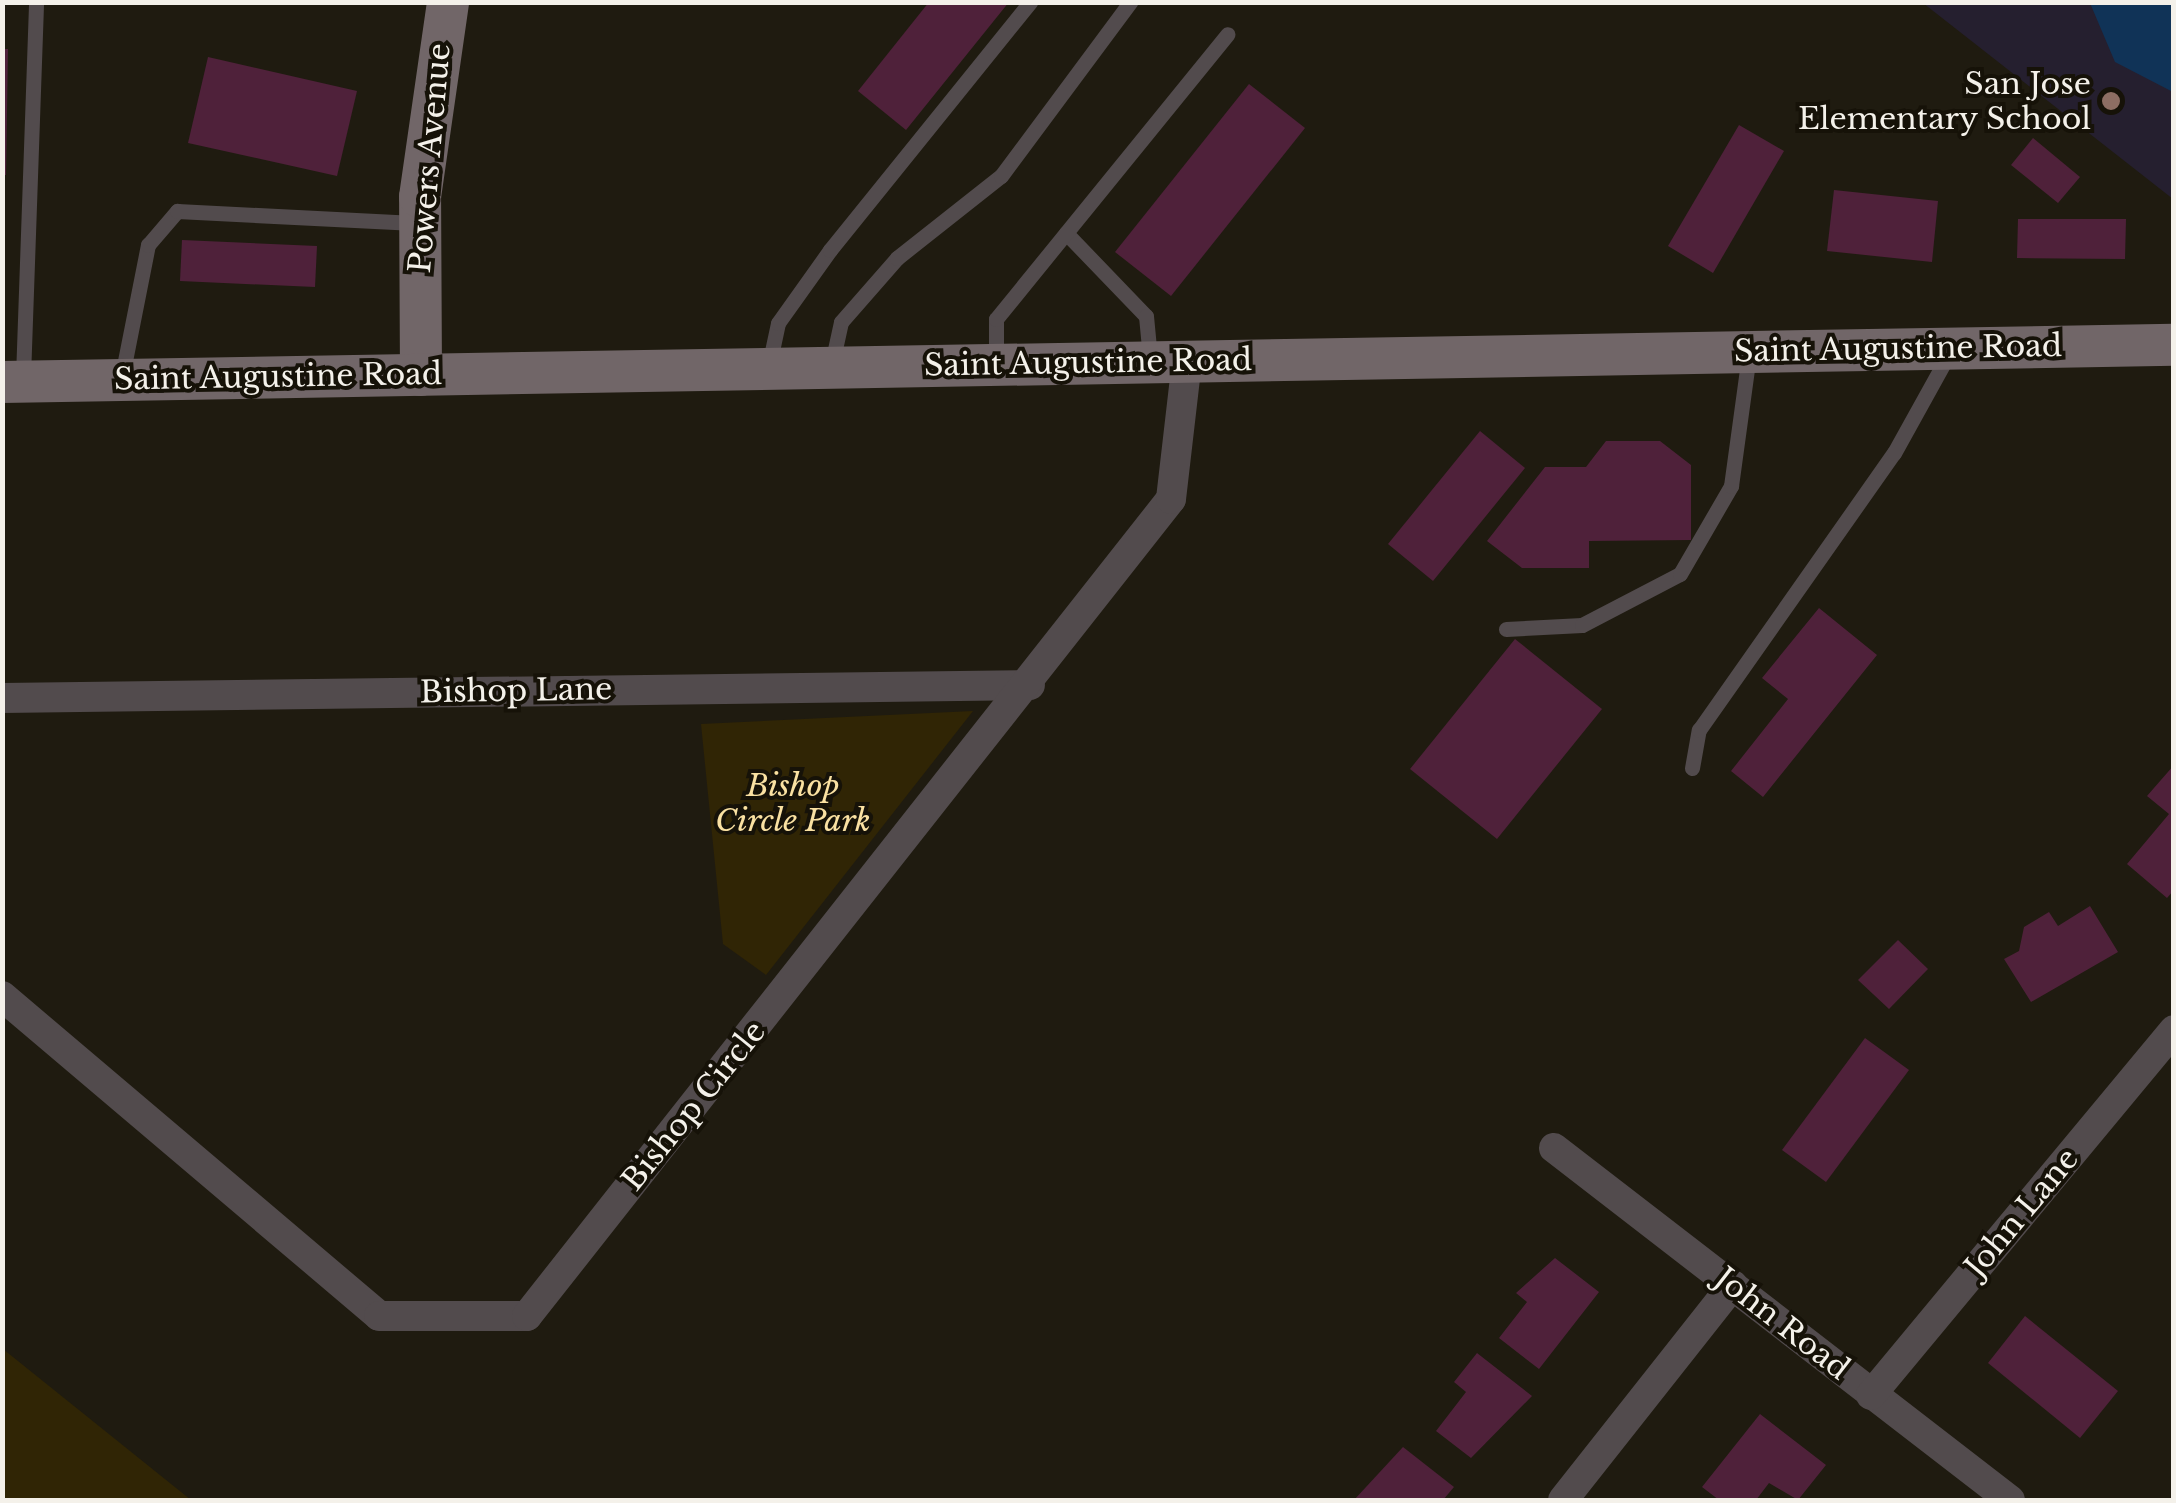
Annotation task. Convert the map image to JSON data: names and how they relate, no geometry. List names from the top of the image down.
{
  "streets": {
    "main road": ["Powers Avenue", "Saint Augustine Road"],
    "street": [
      "Bishop Lane",
      "Bishop Circle",
      "John Lane",
      "John Road"
    ]
  },
  "crossings": [
    ["Powers Avenue", "Saint Augustine Road"],
    ["Saint Augustine Road", "Bishop Circle"],
    ["Bishop Lane", "Bishop Circle"],
    ["John Lane", "John Road"]
  ],
  "parks": ["Bishop Circle Park"],
  "places": ["San Jose Elementary School"]
}
